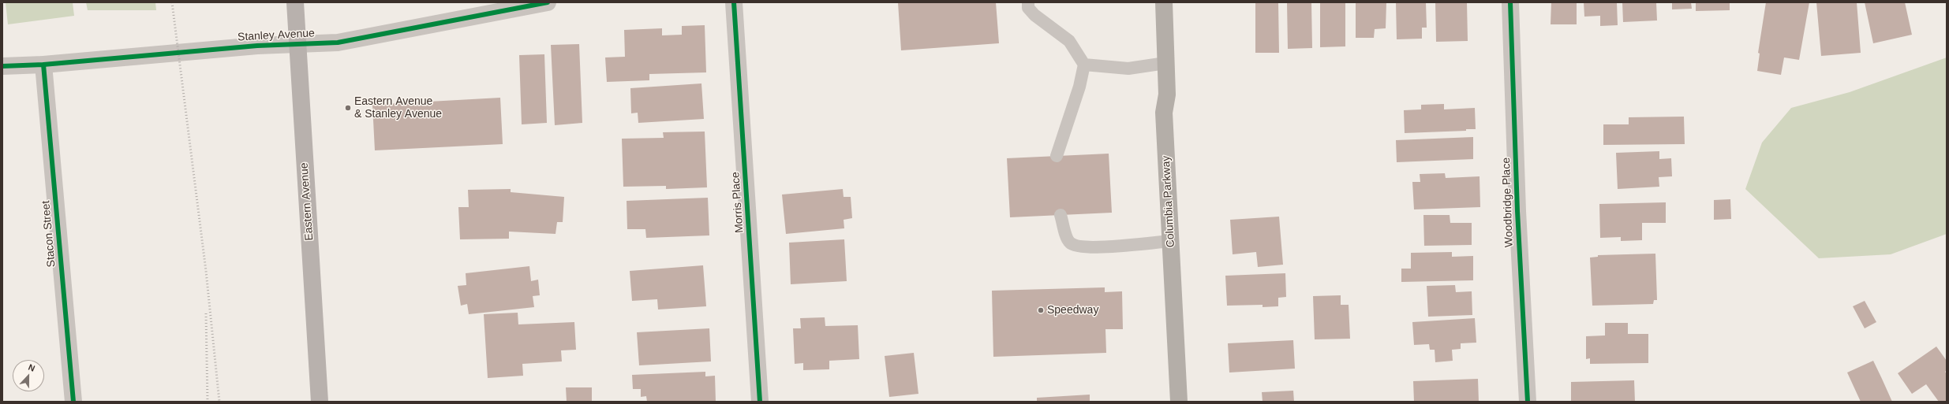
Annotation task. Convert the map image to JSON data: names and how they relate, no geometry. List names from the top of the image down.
{
  "streets": {
    "highway": ["Columbia Parkway"],
    "main road": ["Eastern Avenue"],
    "street": [
      "Stanley Avenue",
      "Morris Place",
      "Woodbridge Place",
      "Stacon Street"
    ]
  },
  "crossings": [
    ["Stanley Avenue", "Eastern Avenue"],
    ["Stanley Avenue", "Stacon Street"]
  ],
  "places": ["Eastern Avenue & Stanley Avenue", "Speedway"],
  "north": "top"
}
